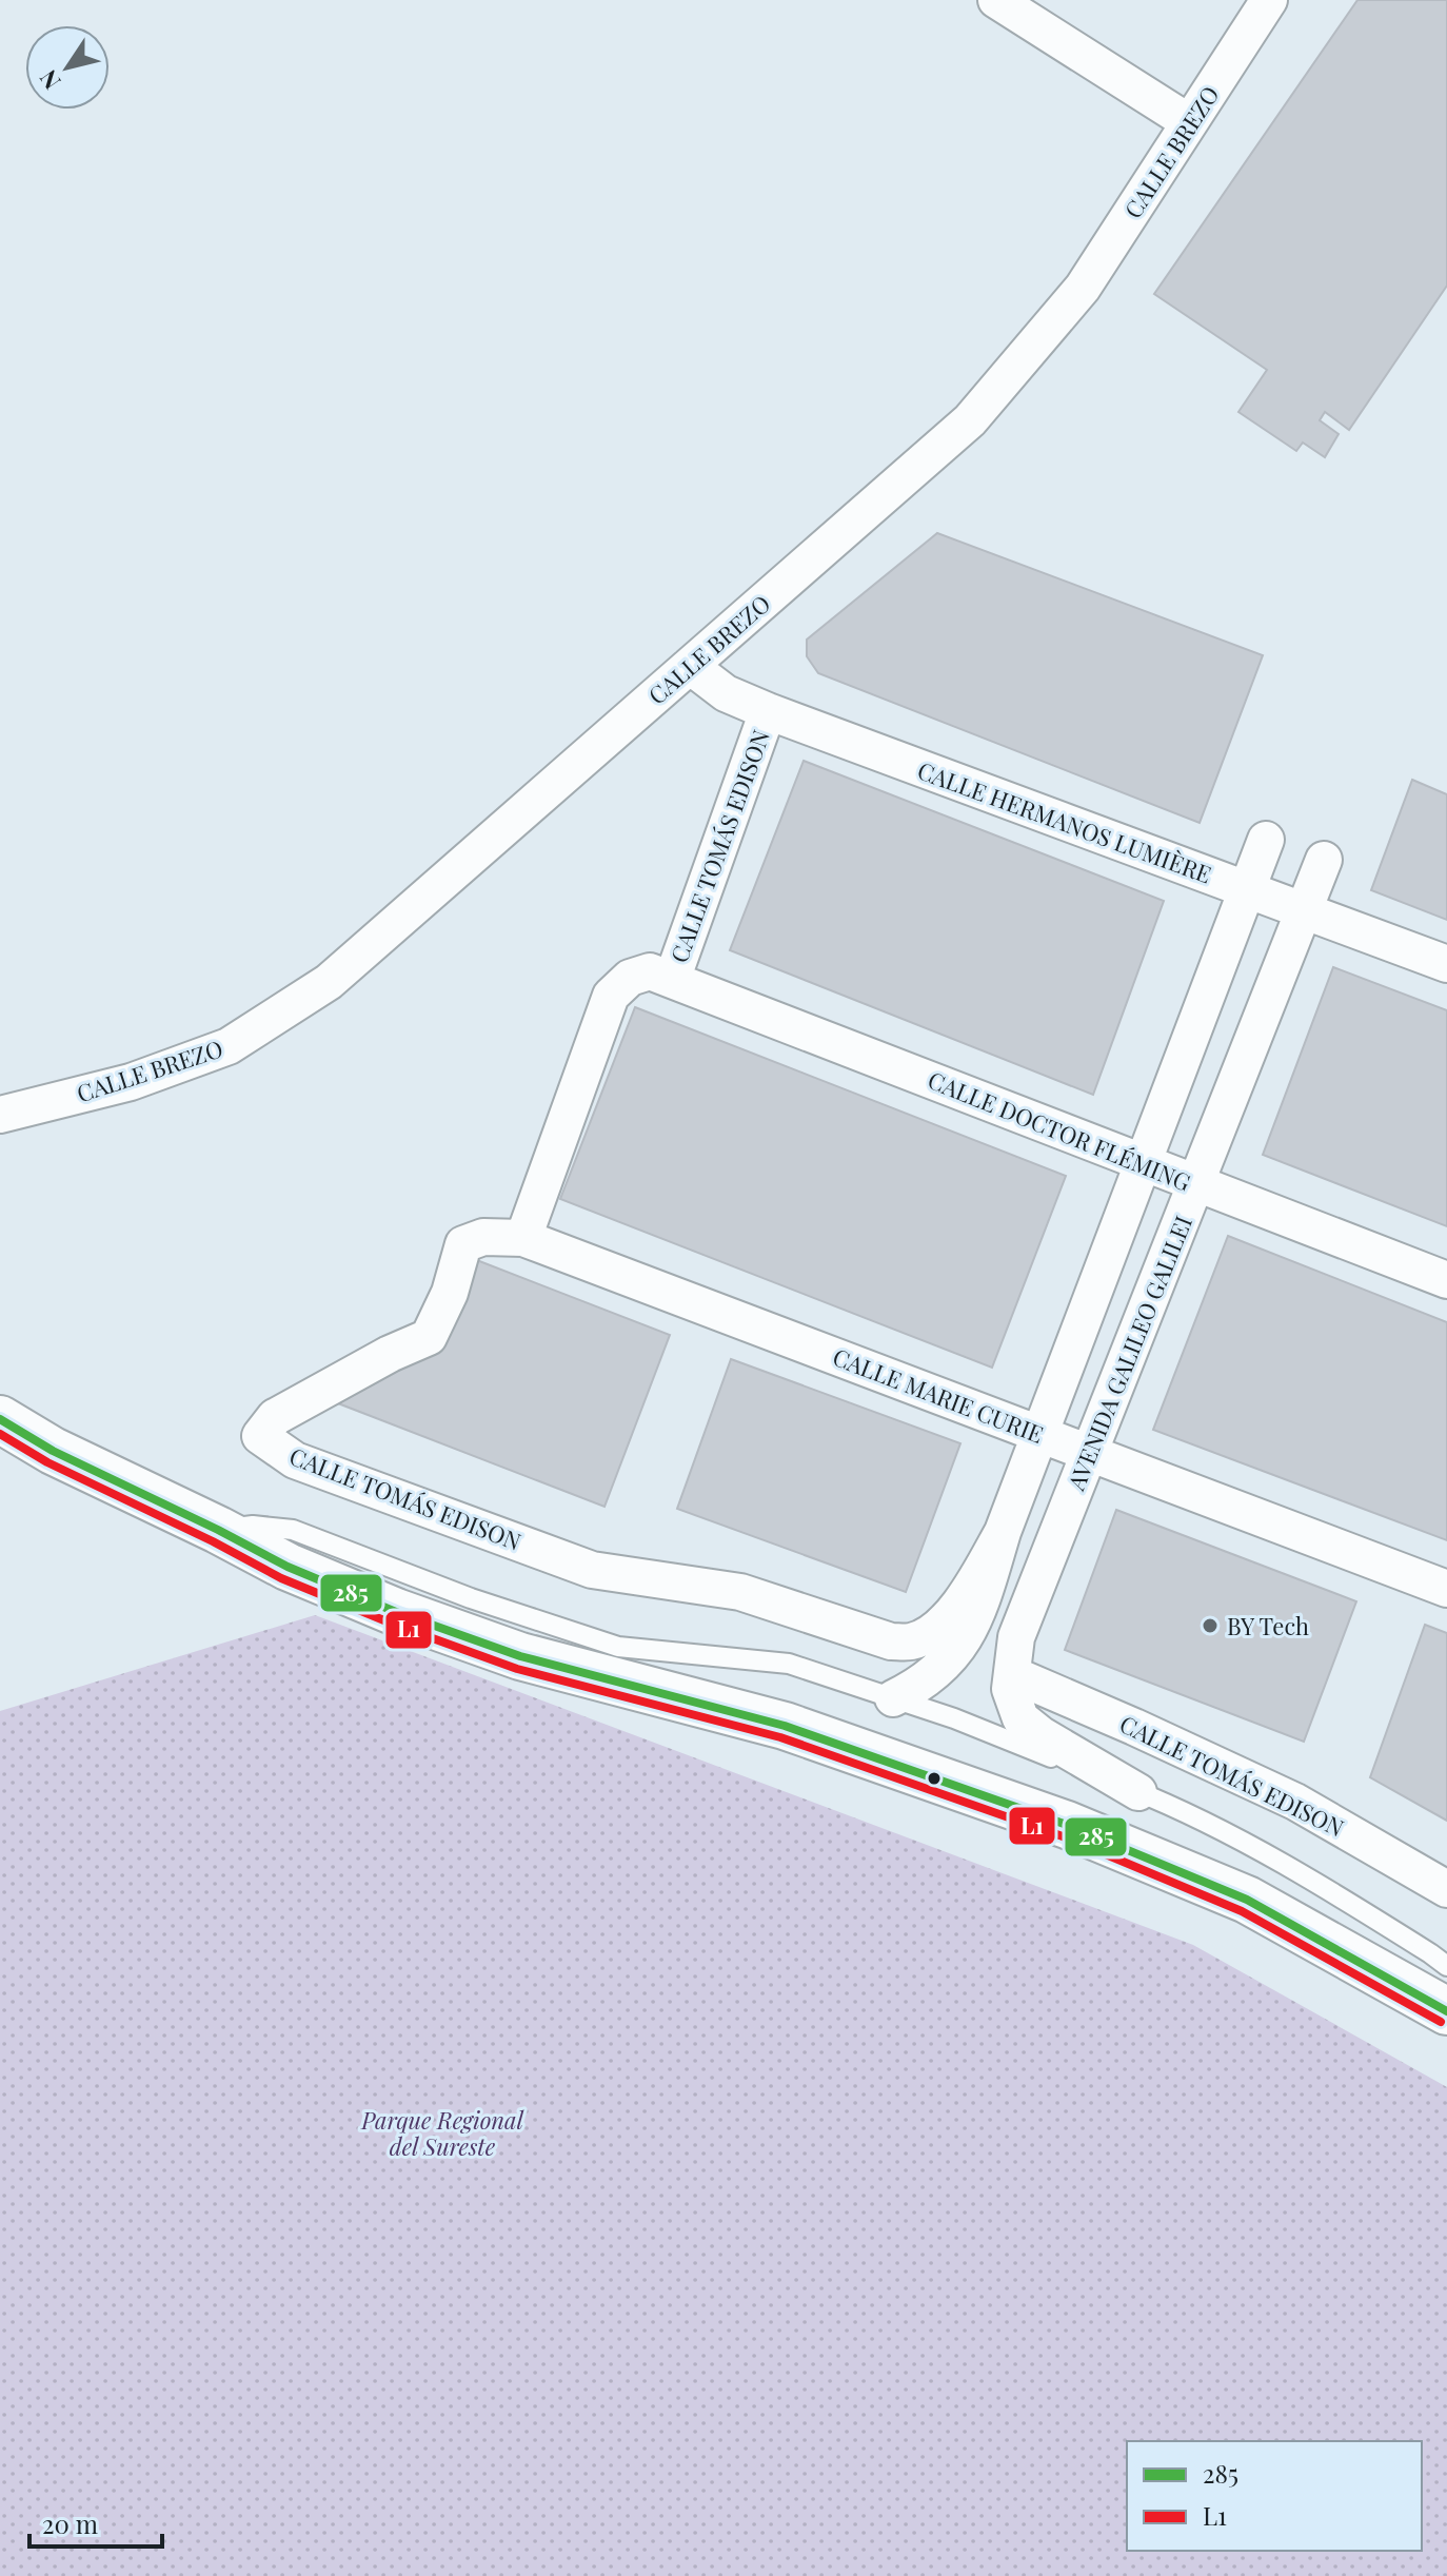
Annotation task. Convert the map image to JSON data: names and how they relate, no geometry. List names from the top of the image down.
{
  "streets": {
    "street": [
      "CALLE BREZO",
      "CALLE HERMANOS LUMIÈRE",
      "CALLE TOMÁS EDISON",
      "CALLE DOCTOR FLÉMING",
      "AVENIDA GALILEO GALILEI",
      "CALLE MARIE CURIE"
    ]
  },
  "crossings": [
    ["CALLE BREZO", "CALLE HERMANOS LUMIÈRE"],
    ["CALLE HERMANOS LUMIÈRE", "CALLE TOMÁS EDISON"],
    ["CALLE HERMANOS LUMIÈRE", "AVENIDA GALILEO GALILEI"],
    ["CALLE TOMÁS EDISON", "CALLE DOCTOR FLÉMING"],
    ["CALLE TOMÁS EDISON", "AVENIDA GALILEO GALILEI"],
    ["CALLE TOMÁS EDISON", "CALLE MARIE CURIE"],
    ["CALLE DOCTOR FLÉMING", "AVENIDA GALILEO GALILEI"],
    ["AVENIDA GALILEO GALILEI", "CALLE MARIE CURIE"]
  ],
  "parks": ["Parque Regional del Sureste"],
  "places": ["BY Tech"],
  "lines": ["transit line 285", "transit line L1"],
  "legend": ["285", "L1"],
  "scale_bar": "20 m",
  "north": "bottom left"
}
